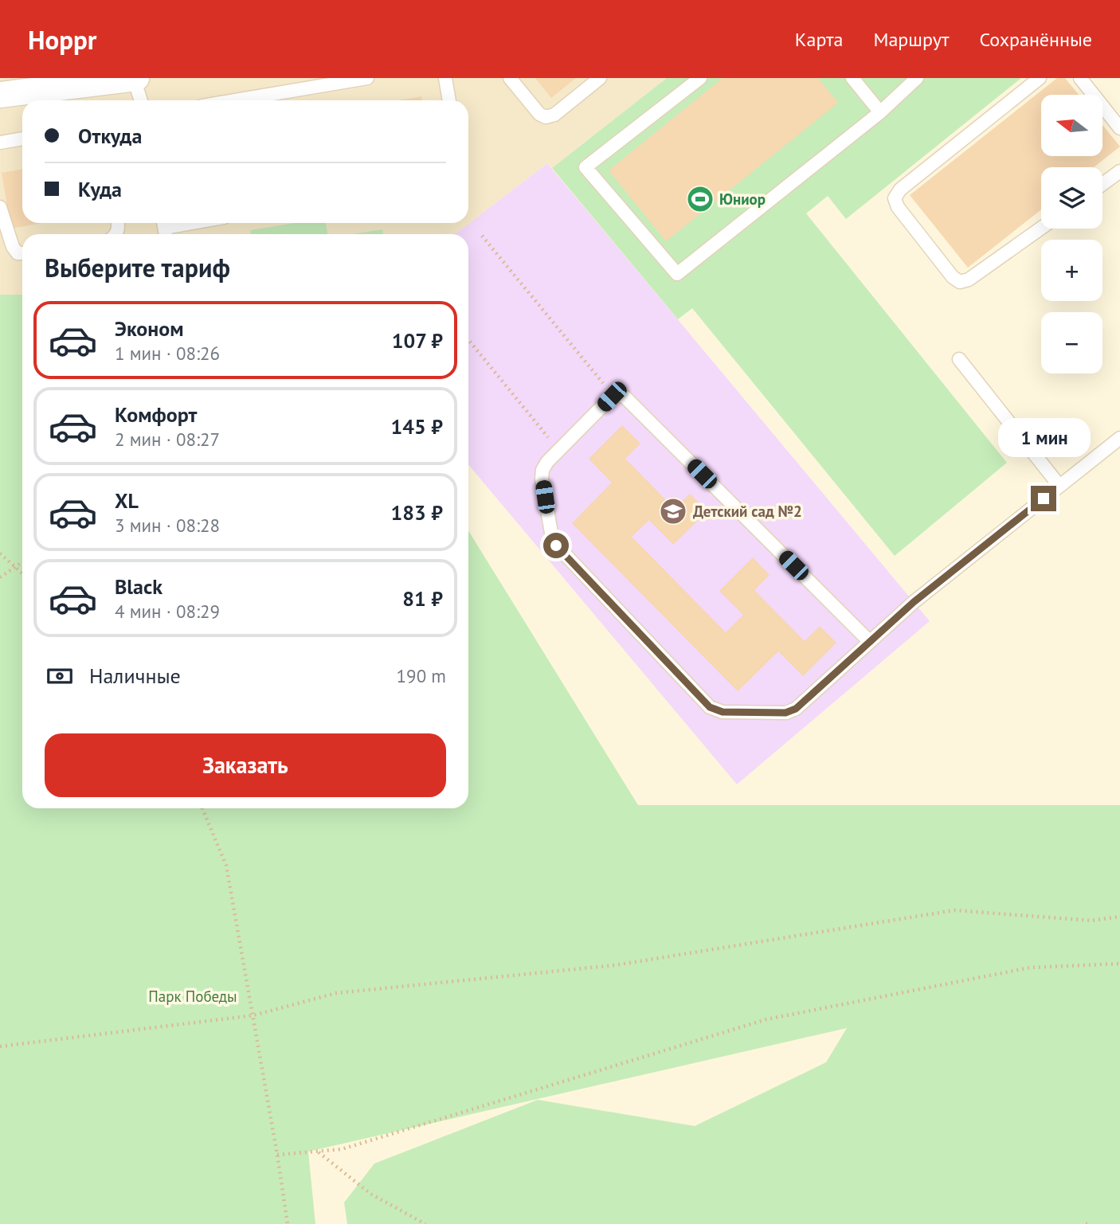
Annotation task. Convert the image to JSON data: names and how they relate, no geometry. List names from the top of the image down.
{
  "parks": ["Парк Победы"],
  "places": {
    "sports": ["Юниор"],
    "school or university": ["Детский сад №2"]
  },
  "north": "left",
  "page": {
    "header": "Hoppr",
    "nav": ["Карта", "Маршрут", "Сохранённые"],
    "map_buttons": ["+", "−"],
    "banner": ["Откуда", "Куда"],
    "heading": "Выберите тариф",
    "list": [
      {
        "name": "Эконом",
        "note": "1 мин · 08:26",
        "value": "107 ₽"
      },
      {
        "name": "Комфорт",
        "note": "2 мин · 08:27",
        "value": "145 ₽"
      },
      {
        "name": "XL",
        "note": "3 мин · 08:28",
        "value": "183 ₽"
      },
      {
        "name": "Black",
        "note": "4 мин · 08:29",
        "value": "81 ₽"
      }
    ],
    "bubble": "1 мин",
    "pay": ["Наличные", "190 m"],
    "buttons": "Заказать"
  }
}
